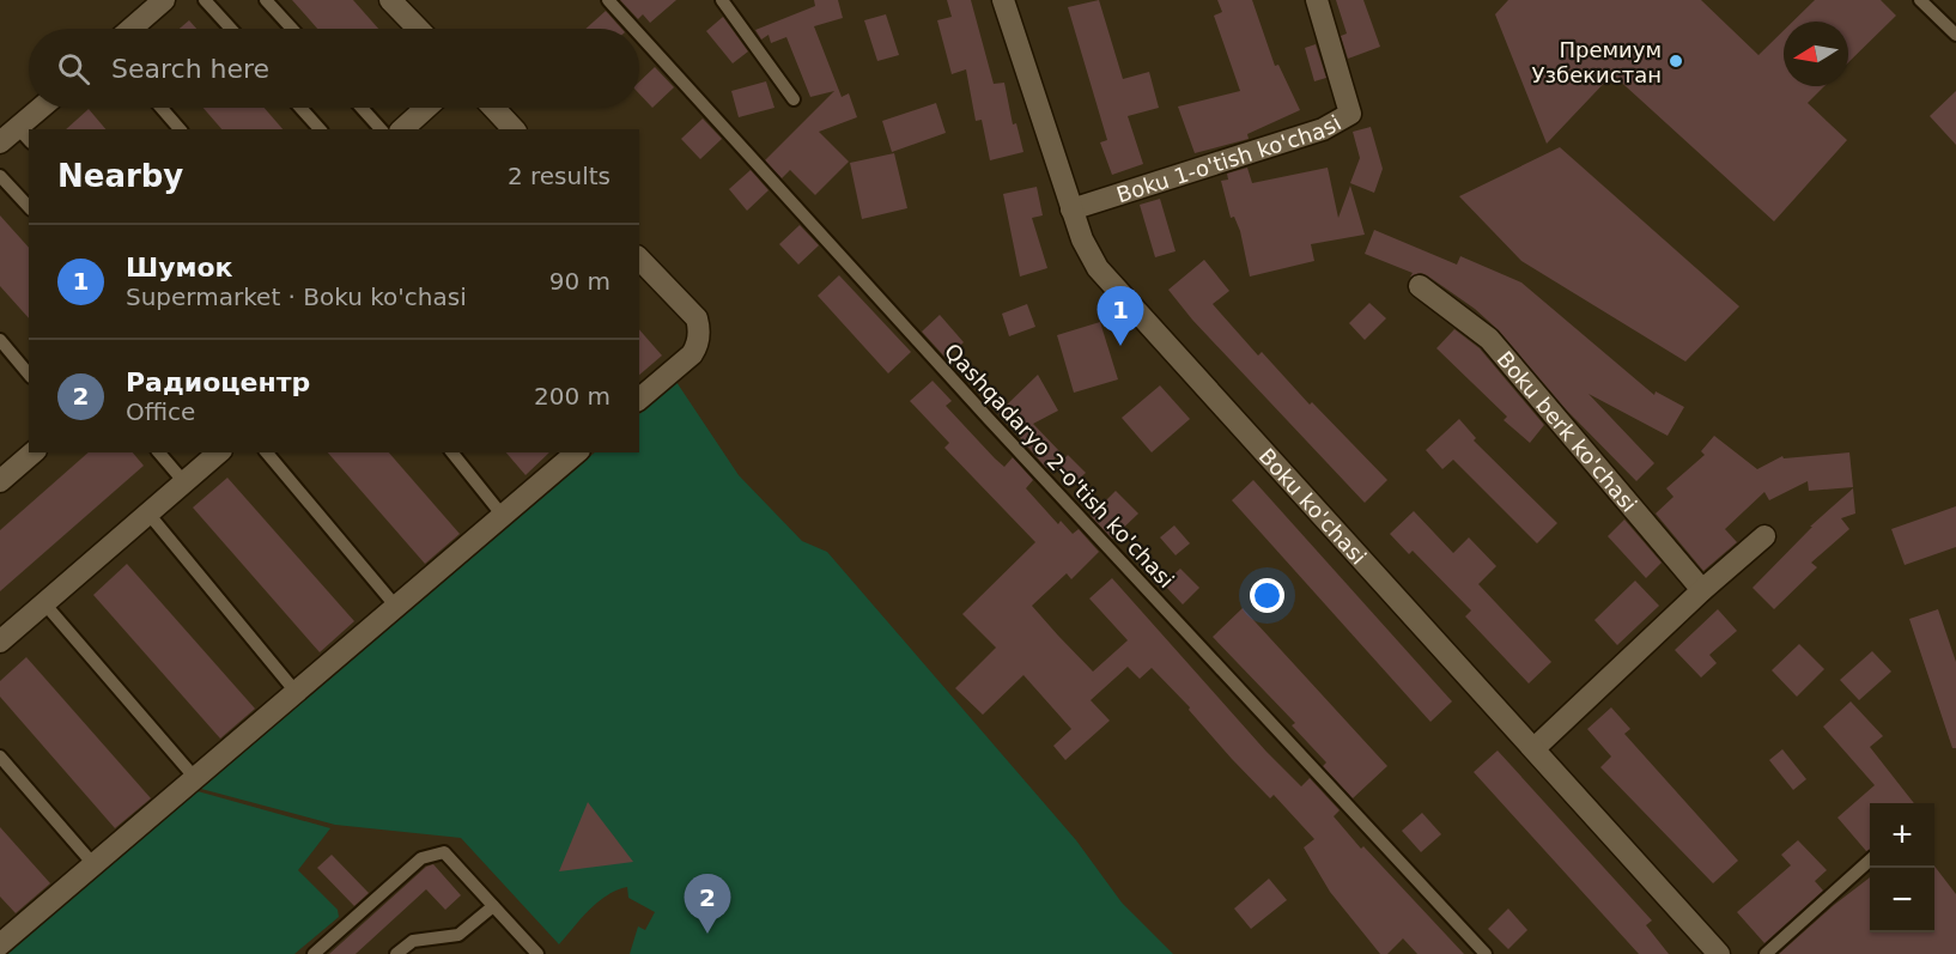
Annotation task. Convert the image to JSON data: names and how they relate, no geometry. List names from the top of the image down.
{
  "streets": {
    "street": ["Boku 1-o'tish ko'chasi", "Boku berk ko'chasi", "Boku ko'chasi"],
    "lane": ["Qashqadaryo 2-o'tish ko'chasi"]
  },
  "crossings": [
    ["Boku 1-o'tish ko'chasi", "Boku ko'chasi"]
  ],
  "places": ["Премиум Узбекистан"],
  "north": "left",
  "page": {
    "search": "Search here",
    "heading": ["Nearby", "2 results"],
    "list": [
      {
        "mark": "1",
        "name": "Шумок",
        "note": "Supermarket · Boku ko'chasi",
        "value": "90 m"
      },
      {
        "mark": "2",
        "name": "Радиоцентр",
        "note": "Office",
        "value": "200 m"
      }
    ],
    "pins": ["1", "2"],
    "map_buttons": ["+", "−"]
  }
}
